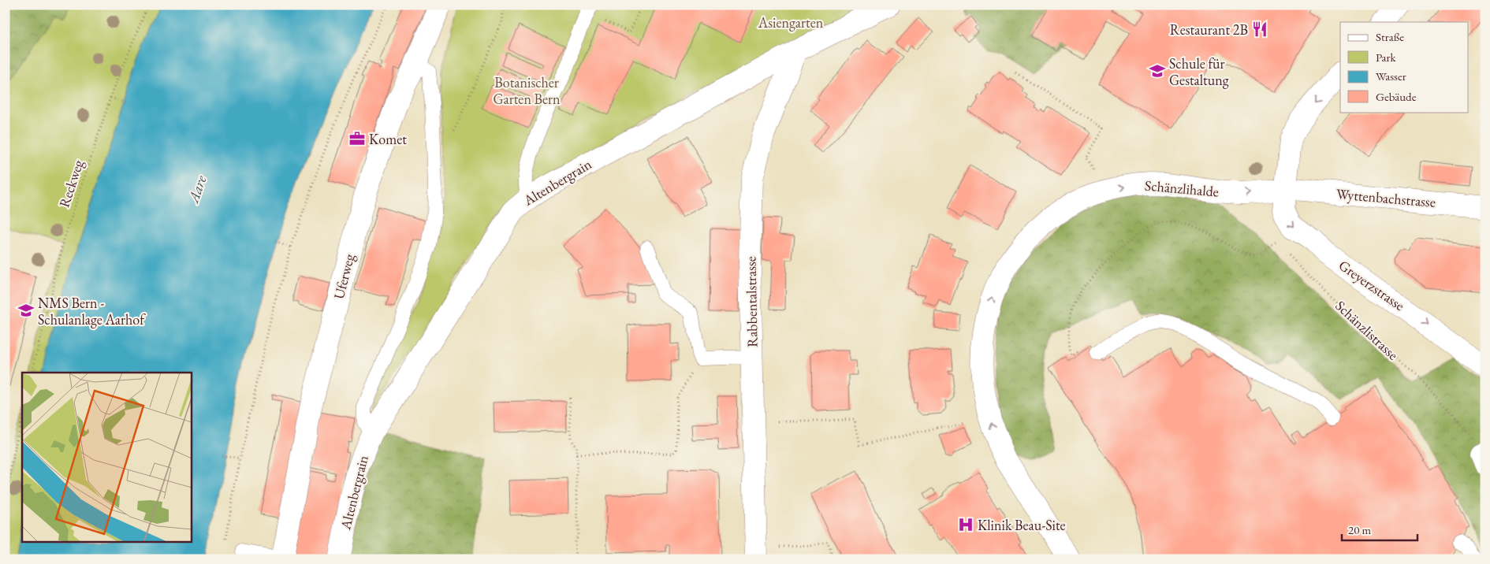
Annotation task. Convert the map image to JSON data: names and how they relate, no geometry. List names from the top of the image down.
{
  "streets": {
    "street": [
      "Altenbergrain",
      "Schänzlihalde",
      "Wyttenbachstrasse",
      "Uferweg",
      "Greyerzstrasse",
      "Rabbentalstrasse"
    ],
    "path": ["Reckweg", "Schänzlistrasse"]
  },
  "crossings": [
    ["Altenbergrain", "Rabbentalstrasse"],
    ["Schänzlihalde", "Wyttenbachstrasse"],
    ["Schänzlihalde", "Greyerzstrasse"],
    ["Wyttenbachstrasse", "Greyerzstrasse"]
  ],
  "one_way": ["Greyerzstrasse"],
  "water": ["Aare"],
  "parks": ["Asiengarten", "Botanischer Garten Bern"],
  "places": {
    "restaurant": ["Restaurant 2B"],
    "school or university": ["Schule für Gestaltung", "NMS Bern - Schulanlage Aarhof"],
    "office": ["Komet"],
    "hospital": ["Klinik Beau-Site"]
  },
  "legend": [
    "Straße",
    "Park",
    "Wasser",
    "Gebäude"
  ],
  "scale_bar": "20 m"
}
